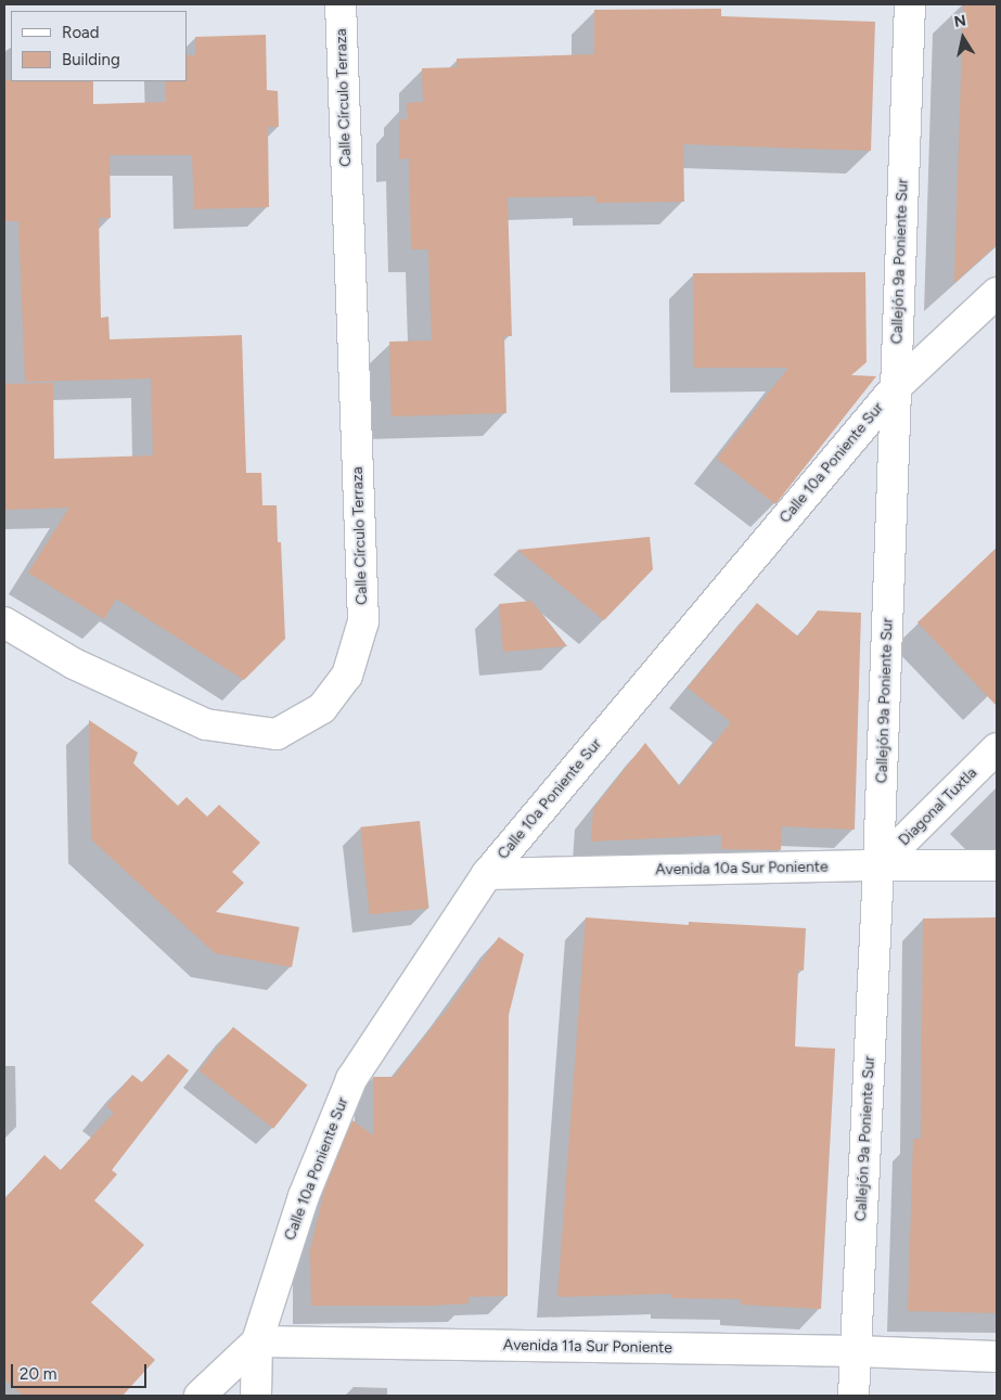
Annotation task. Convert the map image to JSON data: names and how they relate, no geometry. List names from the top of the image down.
{
  "streets": {
    "street": [
      "Calle Círculo Terraza",
      "Callejón 9a Poniente Sur",
      "Calle 10a Poniente Sur",
      "Diagonal Tuxtla",
      "Avenida 10a Sur Poniente",
      "Avenida 11a Sur Poniente"
    ]
  },
  "crossings": [
    ["Callejón 9a Poniente Sur", "Calle 10a Poniente Sur"],
    ["Callejón 9a Poniente Sur", "Diagonal Tuxtla"],
    ["Callejón 9a Poniente Sur", "Avenida 10a Sur Poniente"],
    ["Callejón 9a Poniente Sur", "Avenida 11a Sur Poniente"],
    ["Calle 10a Poniente Sur", "Avenida 10a Sur Poniente"],
    ["Calle 10a Poniente Sur", "Avenida 11a Sur Poniente"],
    ["Diagonal Tuxtla", "Avenida 10a Sur Poniente"]
  ],
  "legend": ["Road", "Building"],
  "scale_bar": "20 m",
  "north": "top"
}
